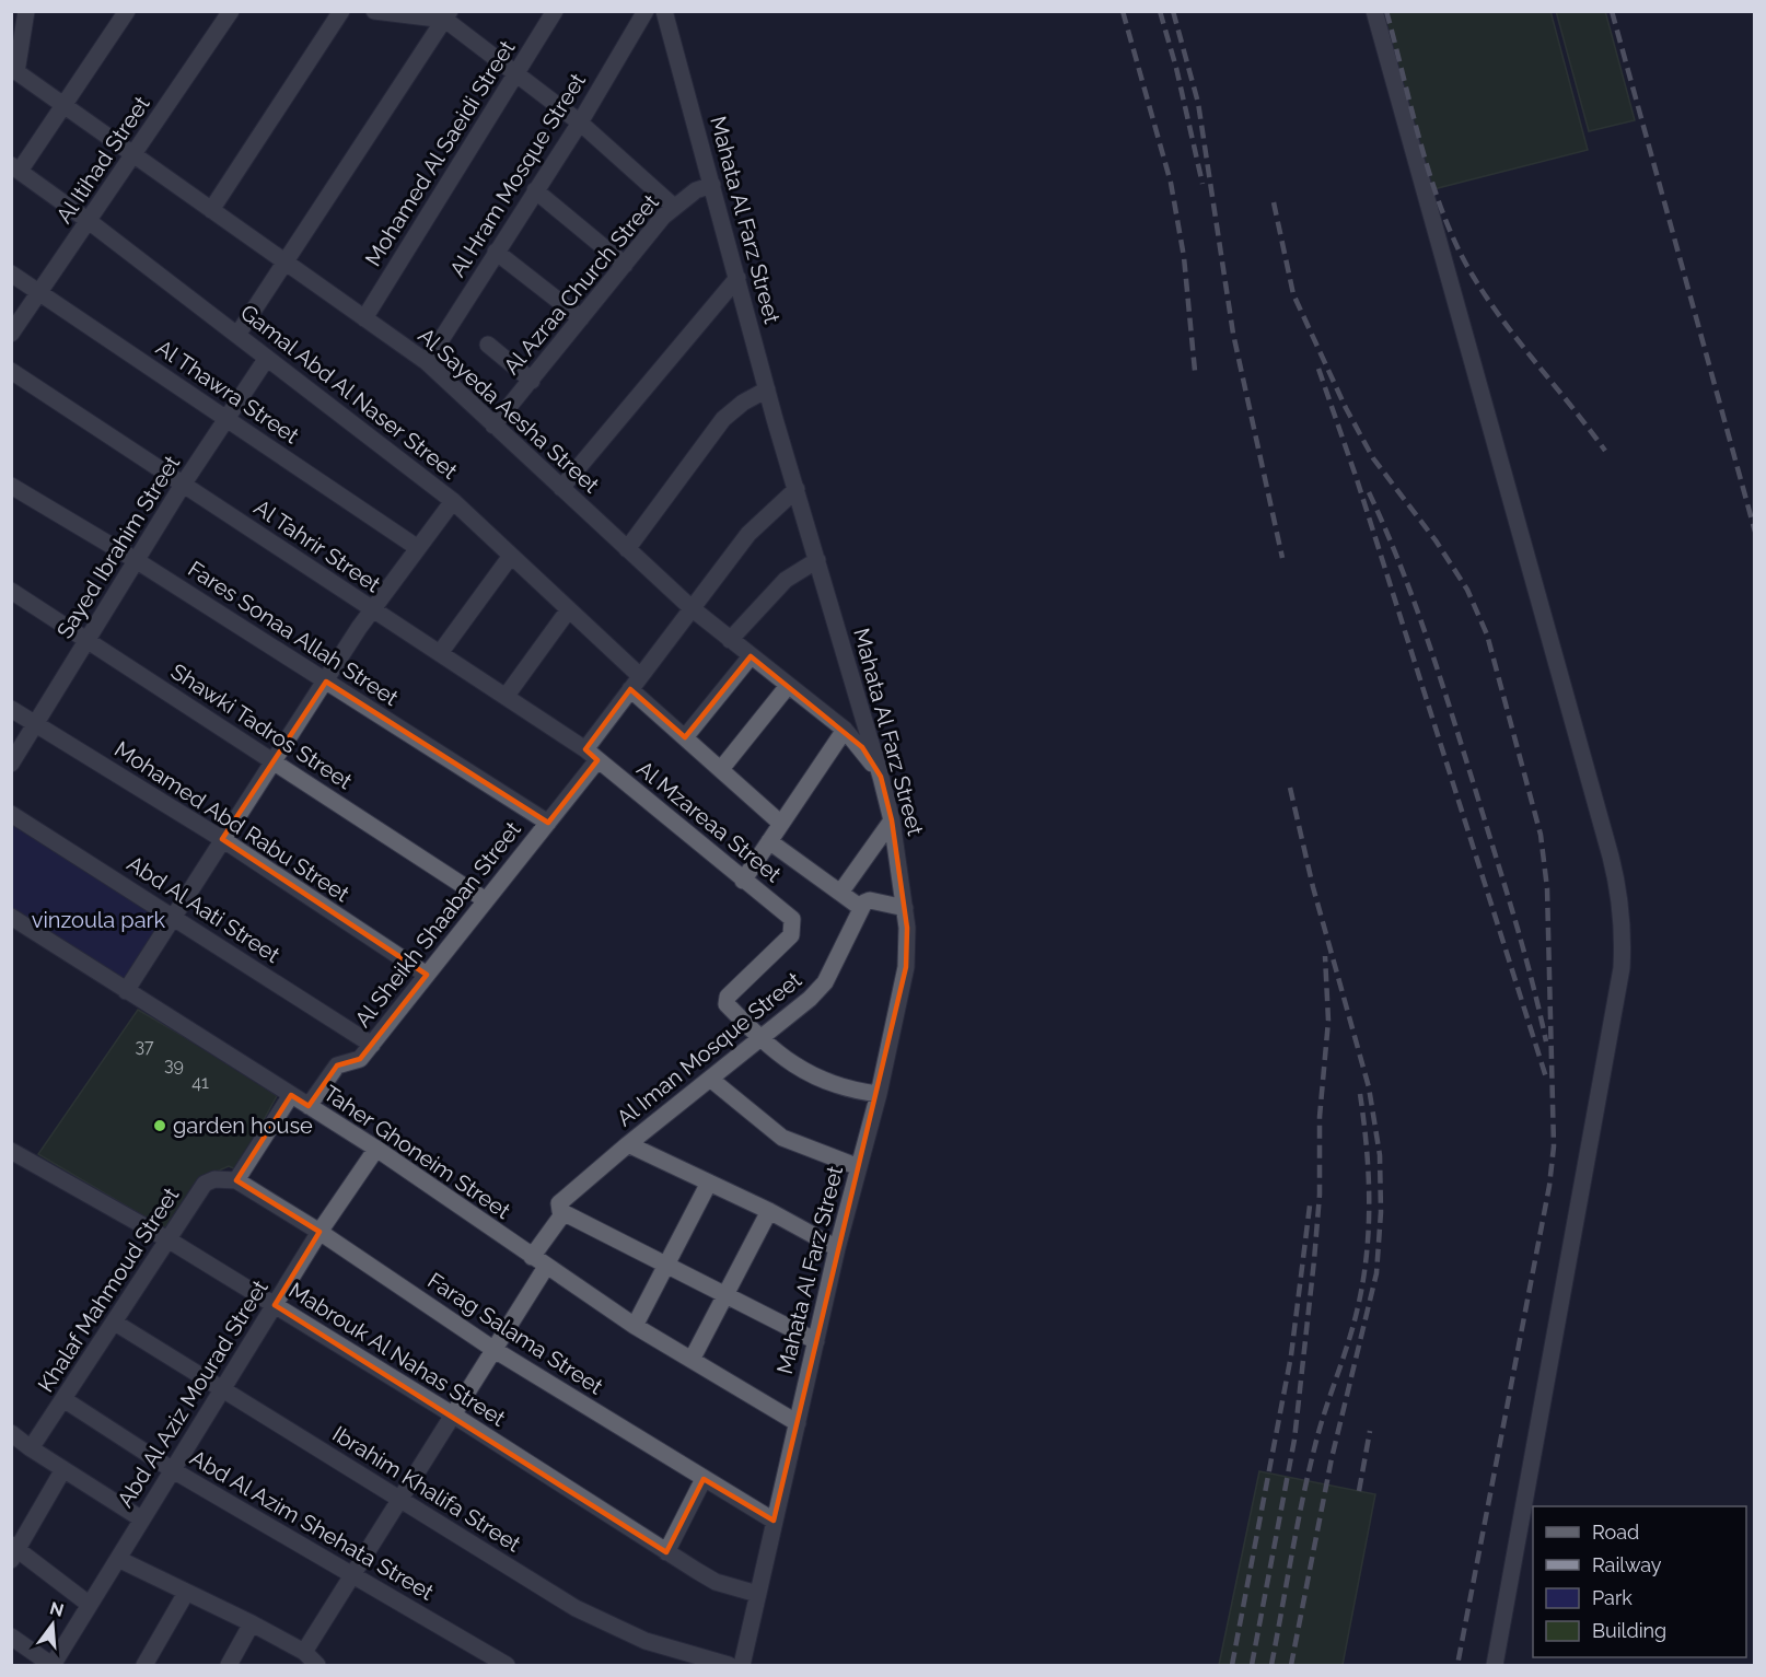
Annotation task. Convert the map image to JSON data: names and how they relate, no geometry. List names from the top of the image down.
{
  "streets": {
    "street": [
      "Mohamed Al Saeidi Street",
      "Al Itihad Street",
      "Al Hram Mosque Street",
      "Mahata Al Farz Street",
      "Al Azraa Church Street",
      "Al Thawra Street",
      "Gamal Abd Al Naser Street",
      "Al Sayeda Aesha Street",
      "Al Tahrir Street",
      "Sayed Ibrahim Street",
      "Fares Sonaa Allah Street",
      "Shawki Tadros Street",
      "Mohamed Abd Rabu Street",
      "Al Mzareaa Street",
      "Abd Al Aati Street",
      "Al Sheikh Shaaban Street",
      "Al Iman Mosque Street",
      "Taher Ghoneim Street",
      "Khalaf Mahmoud Street",
      "Farag Salama Street",
      "Mabrouk Al Nahas Street",
      "Abd Al Aziz Mourad Street",
      "Ibrahim Khalifa Street",
      "Abd Al Azim Shehata Street"
    ]
  },
  "crossings": [
    ["Mohamed Al Saeidi Street", "Al Sayeda Aesha Street"],
    ["Al Itihad Street", "Al Thawra Street"],
    ["Al Itihad Street", "Gamal Abd Al Naser Street"],
    ["Al Itihad Street", "Al Sayeda Aesha Street"],
    ["Al Hram Mosque Street", "Al Sayeda Aesha Street"],
    ["Mahata Al Farz Street", "Al Azraa Church Street"],
    ["Mahata Al Farz Street", "Al Sayeda Aesha Street"],
    ["Mahata Al Farz Street", "Al Sheikh Shaaban Street"],
    ["Mahata Al Farz Street", "Taher Ghoneim Street"],
    ["Mahata Al Farz Street", "Farag Salama Street"],
    ["Mahata Al Farz Street", "Mabrouk Al Nahas Street"],
    ["Al Azraa Church Street", "Al Sayeda Aesha Street"],
    ["Al Thawra Street", "Sayed Ibrahim Street"],
    ["Gamal Abd Al Naser Street", "Sayed Ibrahim Street"],
    ["Gamal Abd Al Naser Street", "Al Sheikh Shaaban Street"],
    ["Al Sayeda Aesha Street", "Al Sheikh Shaaban Street"],
    ["Al Tahrir Street", "Sayed Ibrahim Street"],
    ["Al Tahrir Street", "Al Mzareaa Street"],
    ["Al Tahrir Street", "Al Sheikh Shaaban Street"],
    ["Sayed Ibrahim Street", "Fares Sonaa Allah Street"],
    ["Sayed Ibrahim Street", "Shawki Tadros Street"],
    ["Sayed Ibrahim Street", "Mohamed Abd Rabu Street"],
    ["Fares Sonaa Allah Street", "Al Sheikh Shaaban Street"],
    ["Shawki Tadros Street", "Al Sheikh Shaaban Street"],
    ["Mohamed Abd Rabu Street", "Al Sheikh Shaaban Street"],
    ["Al Mzareaa Street", "Al Sheikh Shaaban Street"],
    ["Al Mzareaa Street", "Al Iman Mosque Street"],
    ["Abd Al Aati Street", "Al Sheikh Shaaban Street"],
    ["Al Sheikh Shaaban Street", "Taher Ghoneim Street"],
    ["Taher Ghoneim Street", "Abd Al Aziz Mourad Street"],
    ["Khalaf Mahmoud Street", "Farag Salama Street"],
    ["Khalaf Mahmoud Street", "Mabrouk Al Nahas Street"],
    ["Khalaf Mahmoud Street", "Ibrahim Khalifa Street"],
    ["Khalaf Mahmoud Street", "Abd Al Azim Shehata Street"],
    ["Farag Salama Street", "Abd Al Aziz Mourad Street"],
    ["Mabrouk Al Nahas Street", "Abd Al Aziz Mourad Street"],
    ["Abd Al Aziz Mourad Street", "Ibrahim Khalifa Street"],
    ["Abd Al Aziz Mourad Street", "Abd Al Azim Shehata Street"]
  ],
  "parks": ["vinzoula park"],
  "places": ["garden house"],
  "house_numbers": ["37", "39", "41"],
  "legend": [
    "Road",
    "Railway",
    "Park",
    "Building"
  ],
  "north": "top"
}
